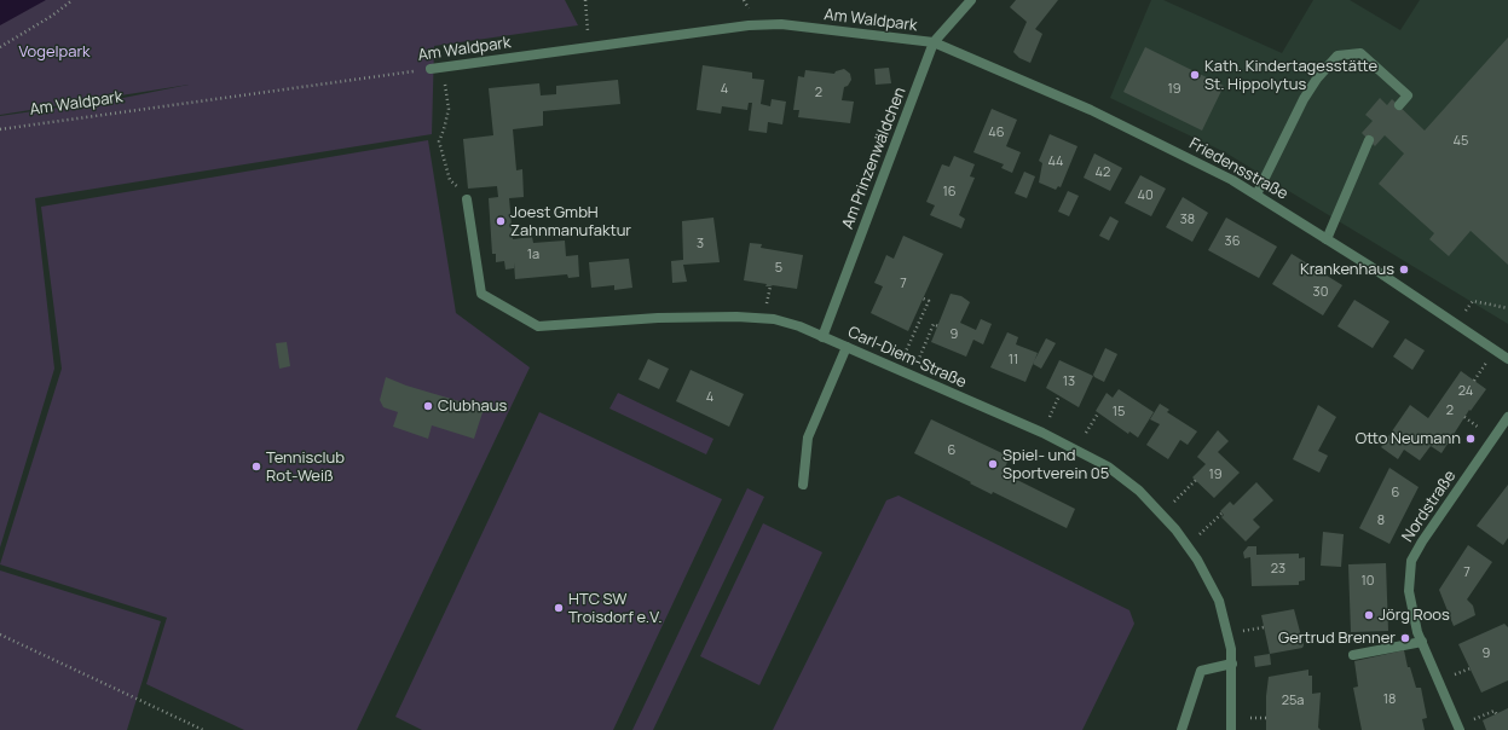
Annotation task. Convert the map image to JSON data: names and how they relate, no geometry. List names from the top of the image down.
{
  "streets": {
    "street": [
      "Am Waldpark",
      "Am Prinzenwäldchen",
      "Friedensstraße",
      "Carl-Diem-Straße",
      "Nordstraße"
    ]
  },
  "crossings": [
    ["Am Waldpark", "Am Prinzenwäldchen"],
    ["Am Waldpark", "Friedensstraße"],
    ["Am Prinzenwäldchen", "Friedensstraße"],
    ["Am Prinzenwäldchen", "Carl-Diem-Straße"]
  ],
  "parks": ["Vogelpark"],
  "places": [
    "Kath. Kindertagesstätte St. Hippolytus",
    "Joest GmbH Zahnmanufaktur",
    "Krankenhaus",
    "Clubhaus",
    "Otto Neumann",
    "Spiel- und Sportverein 05",
    "Tennisclub Rot-Weiß",
    "HTC SW Troisdorf e.V.",
    "Jörg Roos",
    "Gertrud Brenner"
  ],
  "house_numbers": [
    "4",
    "19",
    "2",
    "46",
    "45",
    "44",
    "42",
    "16",
    "40",
    "38",
    "36",
    "3",
    "1a",
    "5",
    "7",
    "30",
    "9",
    "11",
    "13",
    "24",
    "4",
    "2",
    "15",
    "6",
    "19",
    "6",
    "8",
    "23",
    "7",
    "10",
    "9",
    "18",
    "25a"
  ]
}
